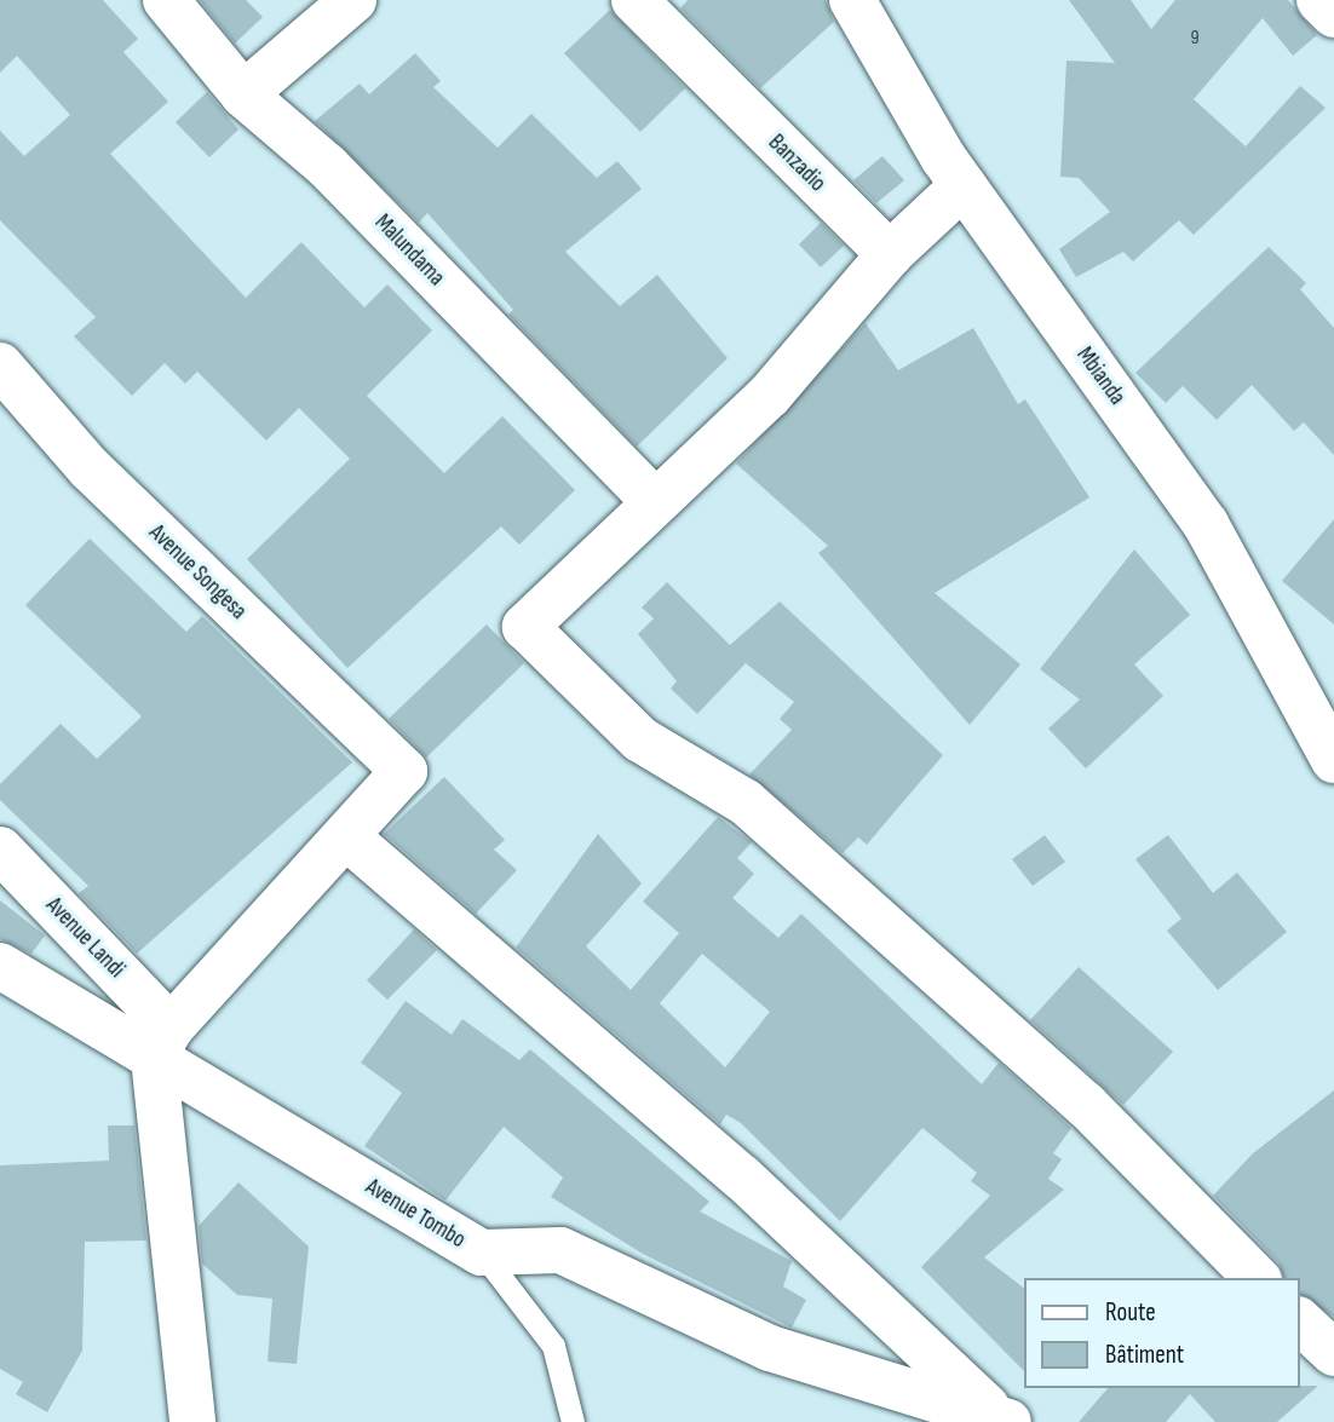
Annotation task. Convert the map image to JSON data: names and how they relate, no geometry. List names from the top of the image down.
{
  "streets": {
    "street": [
      "Banzadio",
      "Malundama",
      "Mbianda",
      "Avenue Songesa",
      "Avenue Landi",
      "Avenue Tombo"
    ]
  },
  "crossings": [
    ["Avenue Landi", "Avenue Tombo"]
  ],
  "house_numbers": ["9"],
  "legend": ["Route", "Bâtiment"]
}
